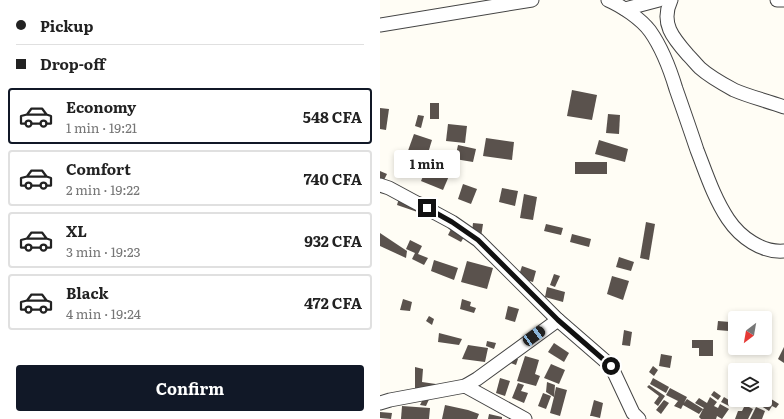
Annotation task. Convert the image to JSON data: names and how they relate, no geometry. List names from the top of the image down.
{
  "north": "bottom left",
  "page": {
    "banner": ["Pickup", "Drop-off"],
    "list": [
      {
        "name": "Economy",
        "note": "1 min · 19:21",
        "value": "548 CFA"
      },
      {
        "name": "Comfort",
        "note": "2 min · 19:22",
        "value": "740 CFA"
      },
      {
        "name": "XL",
        "note": "3 min · 19:23",
        "value": "932 CFA"
      },
      {
        "name": "Black",
        "note": "4 min · 19:24",
        "value": "472 CFA"
      }
    ],
    "bubble": "1 min",
    "buttons": "Confirm"
  }
}
